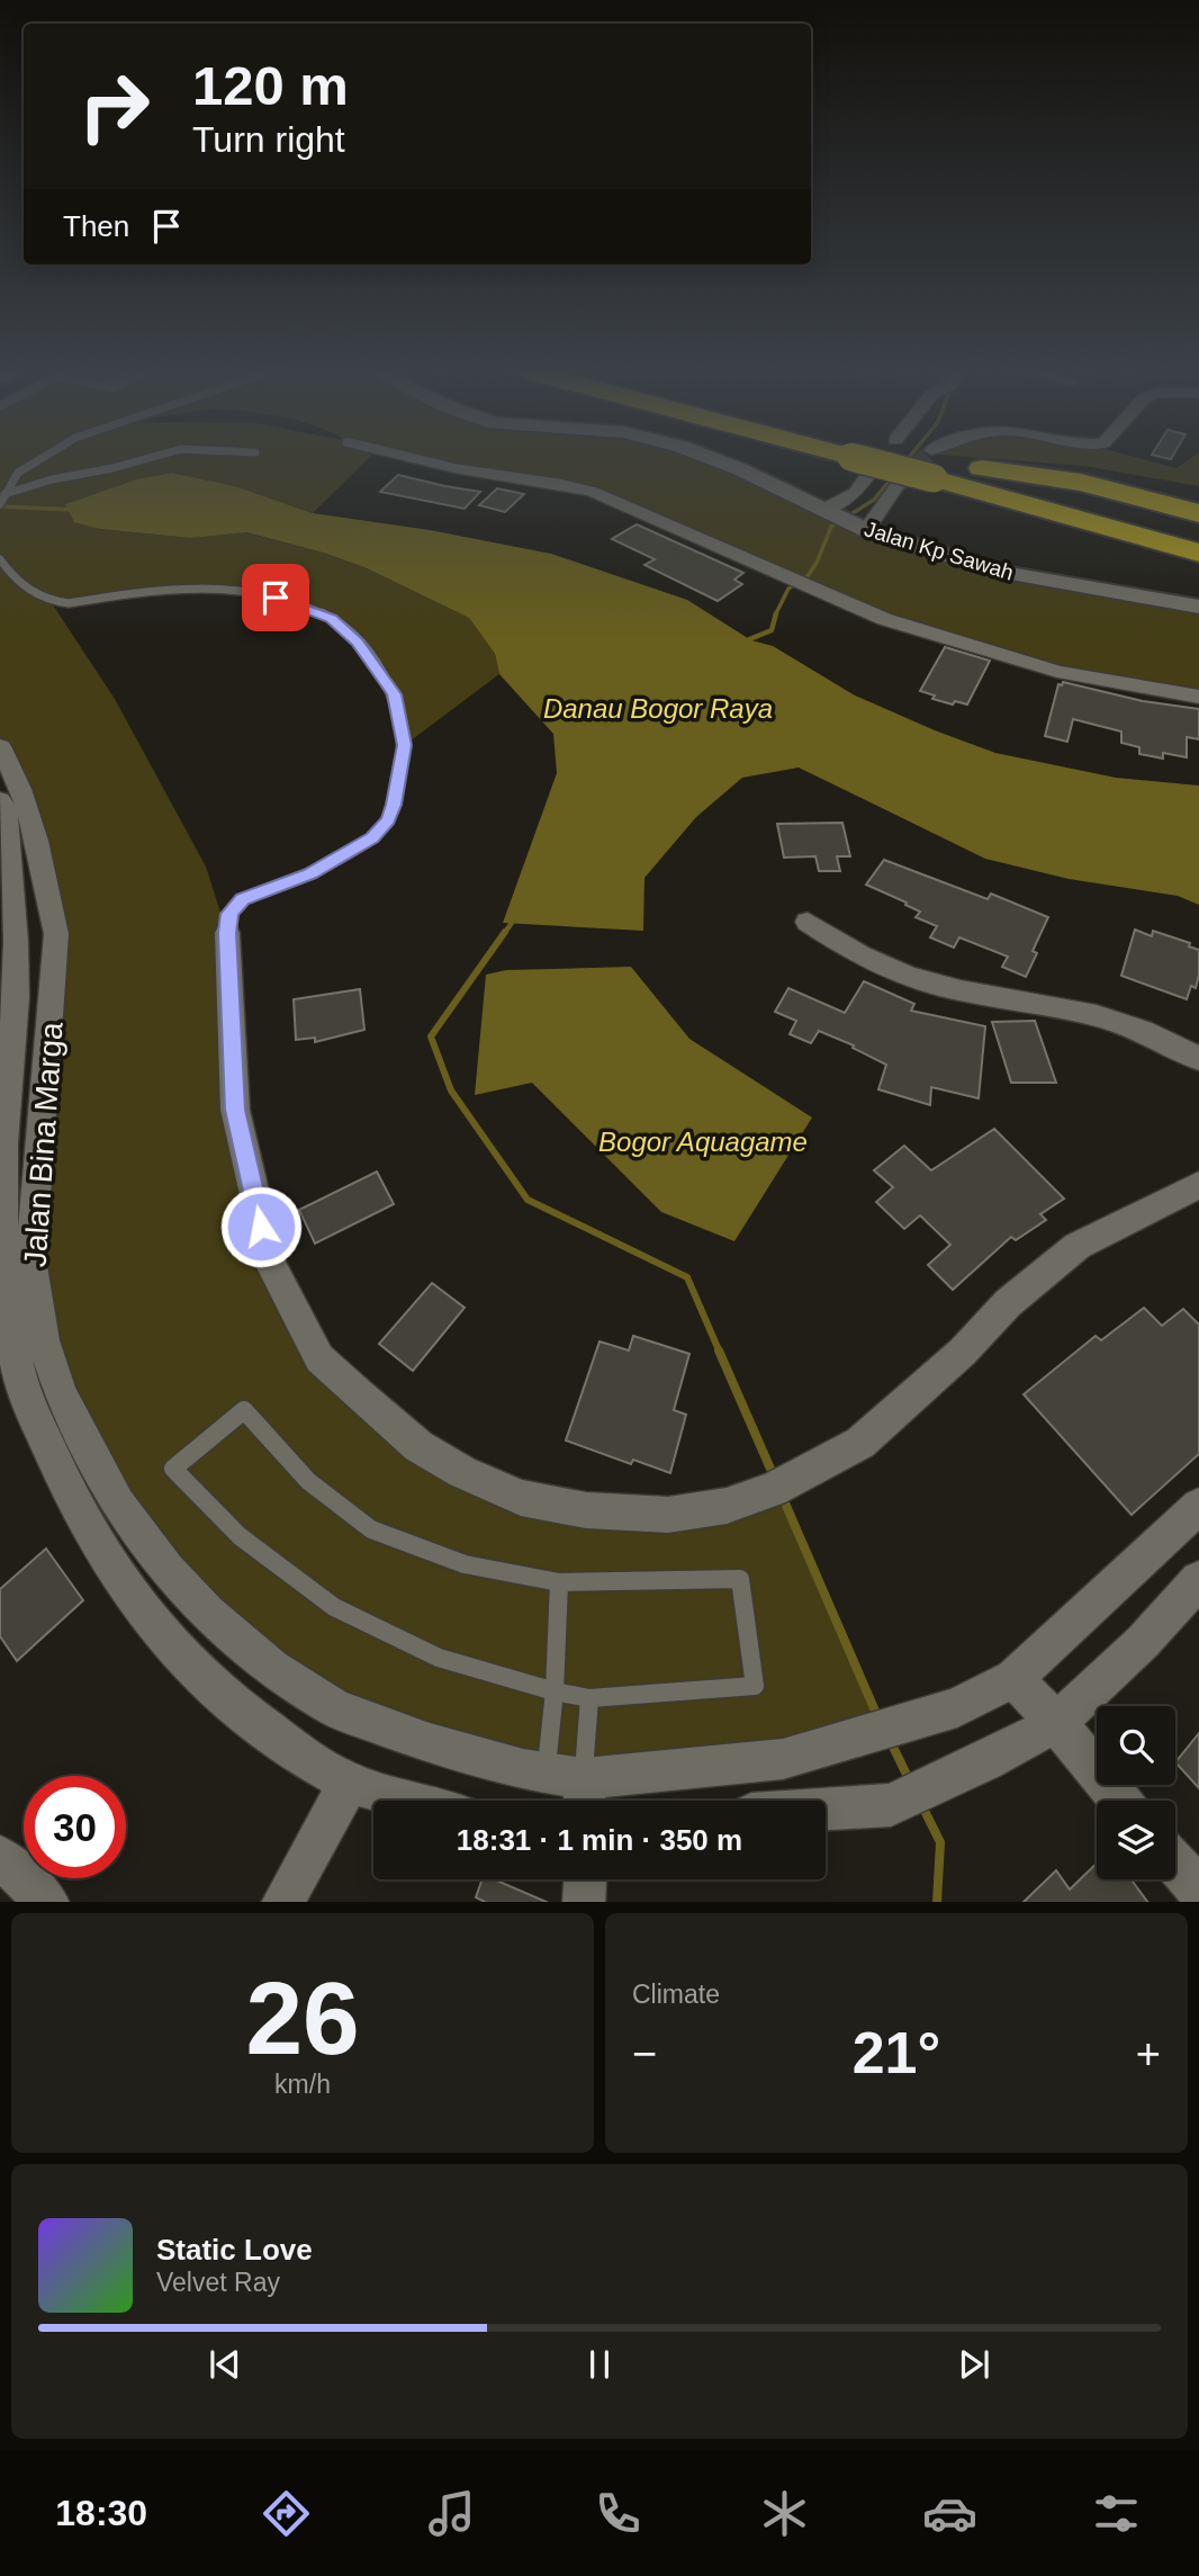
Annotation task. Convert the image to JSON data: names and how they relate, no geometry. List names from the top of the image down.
{
  "streets": {
    "street": ["Jalan Kp Sawah", "Jalan Bina Marga"]
  },
  "water": ["Danau Bogor Raya", "Bogor Aquagame"],
  "page": {
    "turn": ["120 m", "Turn right"],
    "then": "Then",
    "limit": "30",
    "trip": "18:31 · 1 min · 350 m",
    "tile": [
      ["26", "km/h"],
      "Climate"
    ],
    "heat": ["−", "21°", "+"],
    "song": ["Static Love", "Velvet Ray"],
    "tabs": "18:30"
  }
}
